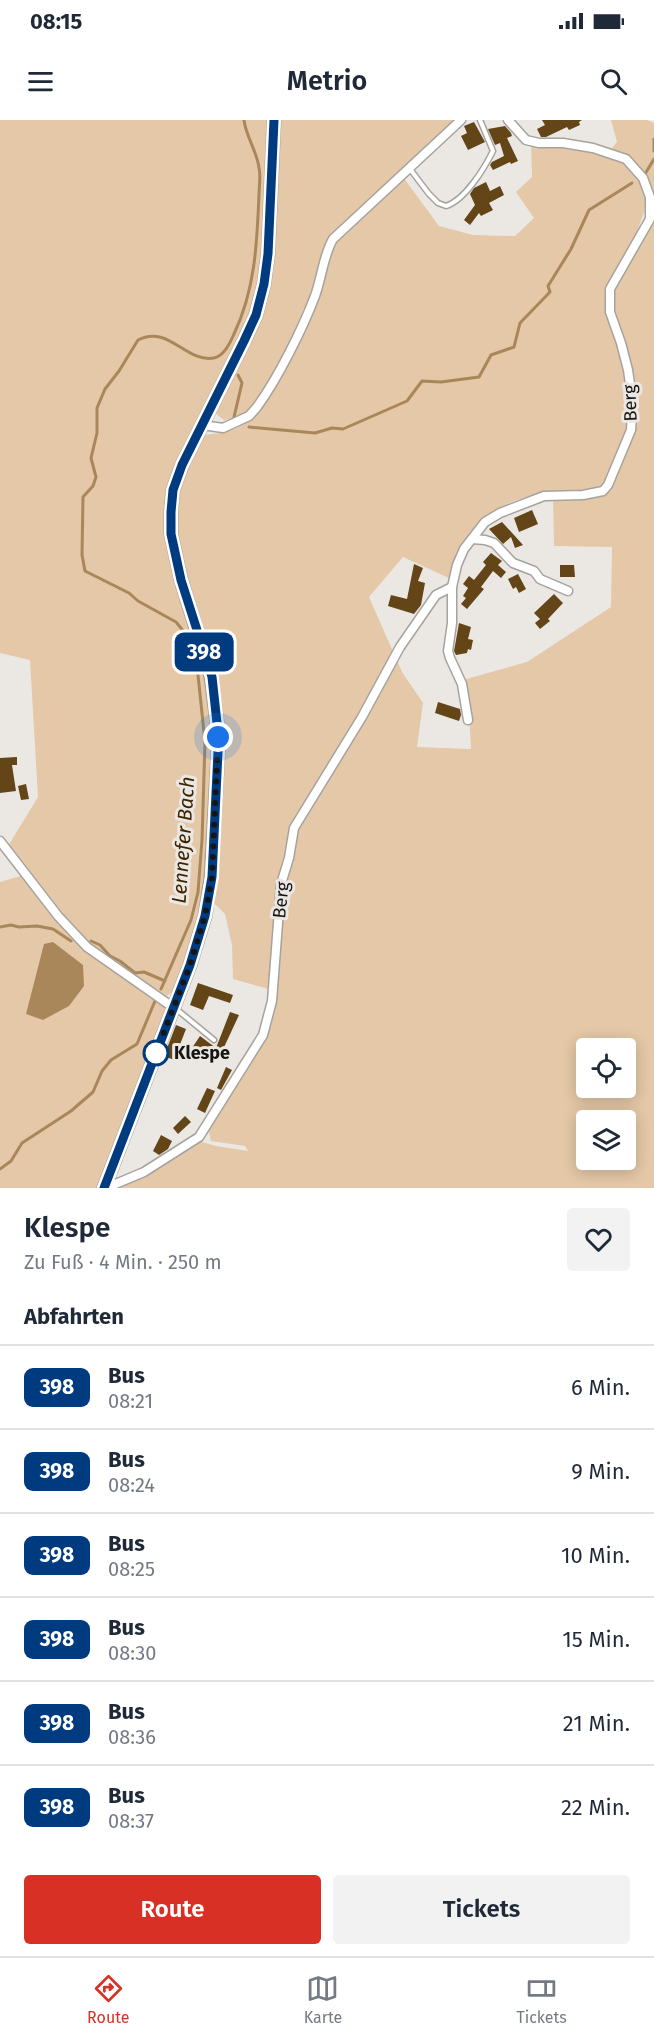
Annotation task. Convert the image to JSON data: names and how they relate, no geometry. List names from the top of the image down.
{
  "streets": {
    "street": ["Berg"]
  },
  "water": ["Lennefer Bach"],
  "places": ["Klespe"],
  "lines": ["bus line 398"],
  "page": {
    "status": "08:15",
    "header": "Metrio",
    "on_map": "398",
    "heading": [
      ["Klespe", "Zu Fuß · 4 Min. · 250 m"],
      "Abfahrten"
    ],
    "list": [
      {
        "mark": "398",
        "name": "Bus",
        "note": "08:21",
        "value": "6 Min."
      },
      {
        "mark": "398",
        "name": "Bus",
        "note": "08:24",
        "value": "9 Min."
      },
      {
        "mark": "398",
        "name": "Bus",
        "note": "08:25",
        "value": "10 Min."
      },
      {
        "mark": "398",
        "name": "Bus",
        "note": "08:30",
        "value": "15 Min."
      },
      {
        "mark": "398",
        "name": "Bus",
        "note": "08:36",
        "value": "21 Min."
      },
      {
        "mark": "398",
        "name": "Bus",
        "note": "08:37",
        "value": "22 Min."
      }
    ],
    "buttons": ["Route", "Tickets"],
    "tabs": ["Route", "Karte", "Tickets"]
  }
}
